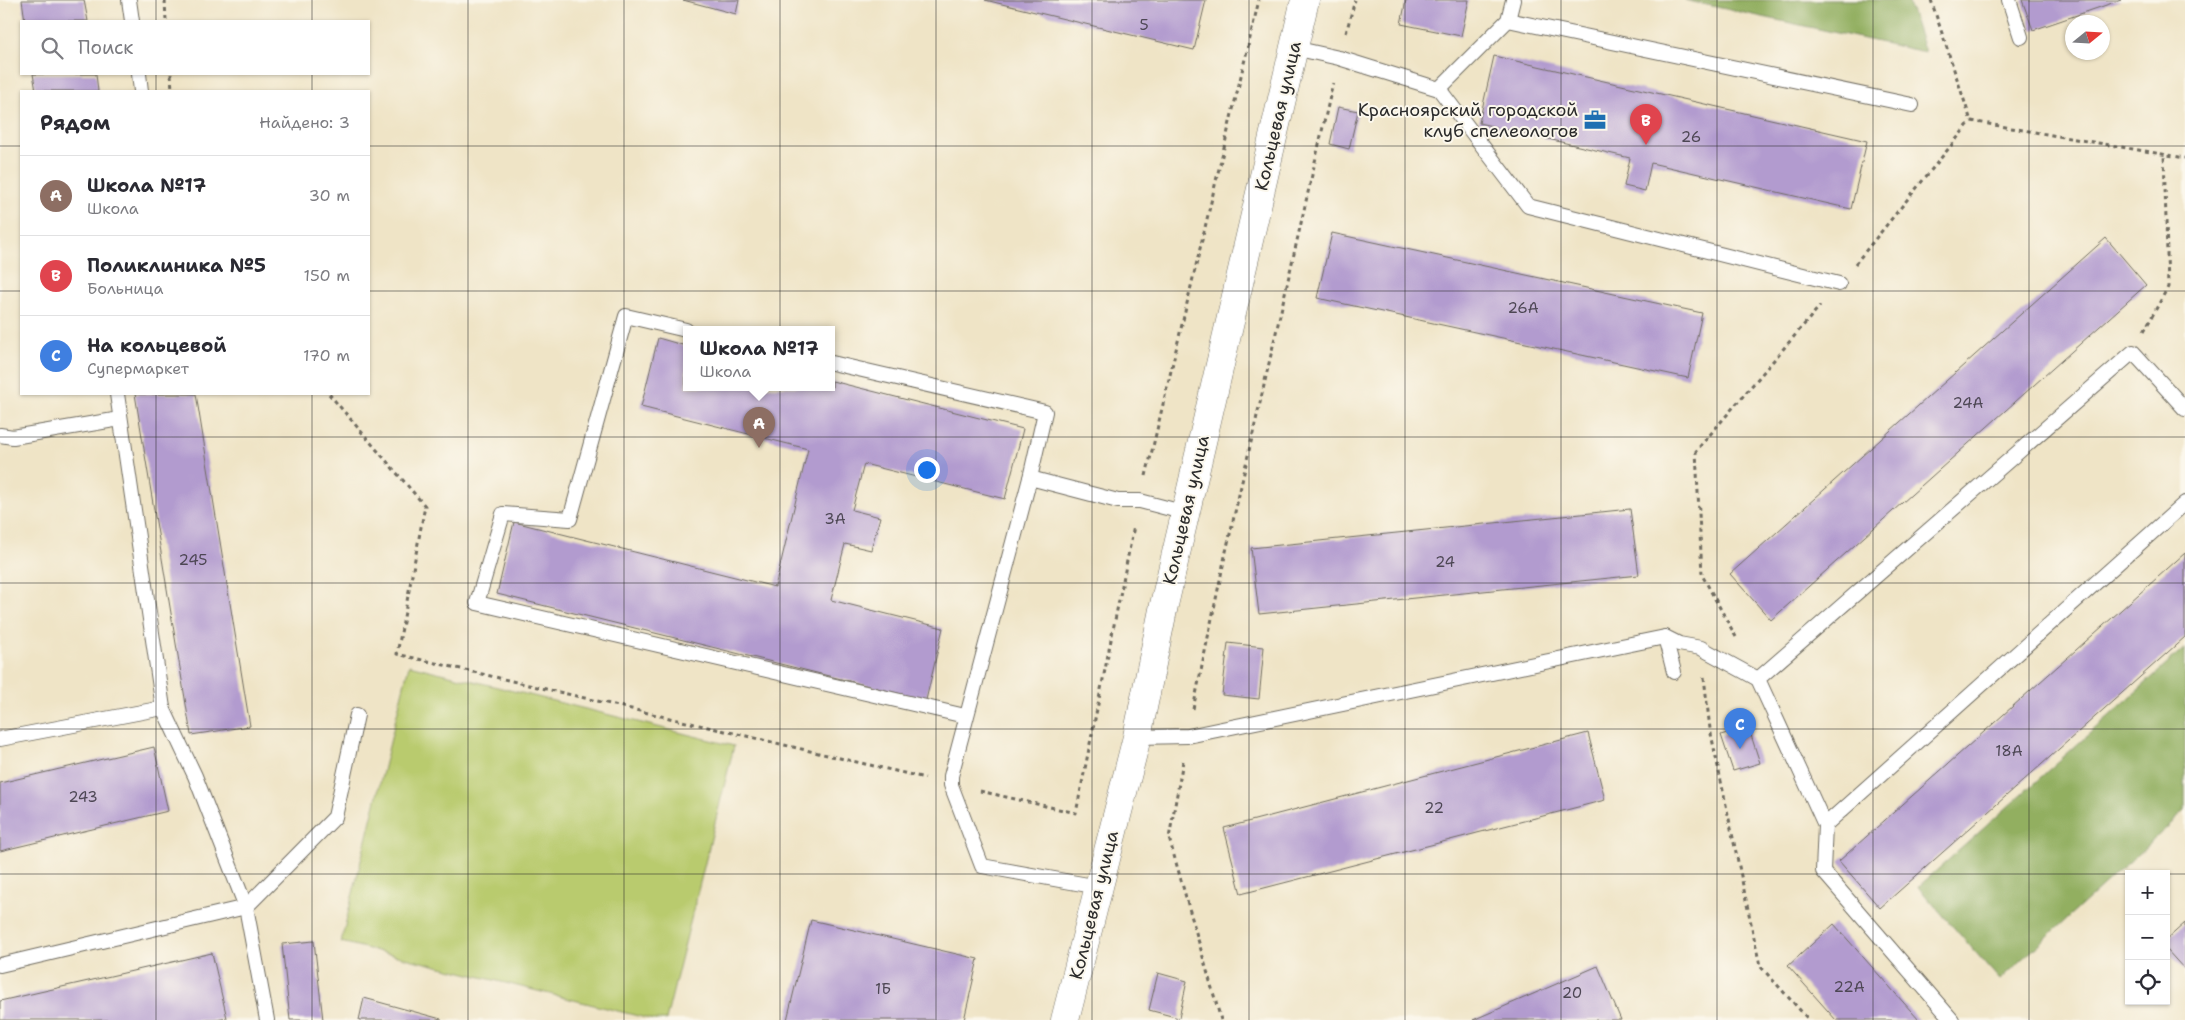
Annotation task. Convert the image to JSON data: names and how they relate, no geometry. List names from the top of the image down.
{
  "streets": {
    "street": ["Кольцевая улица"]
  },
  "places": {
    "office": ["Красноярский городской клуб спелеологов"]
  },
  "house_numbers": [
    "5",
    "26",
    "26А",
    "24А",
    "3А",
    "245",
    "24",
    "18А",
    "243",
    "22",
    "22А",
    "1Б",
    "20"
  ],
  "north": "right",
  "page": {
    "search": "Поиск",
    "heading": ["Рядом", "Найдено: 3"],
    "pins": ["B", "A", "C"],
    "list": [
      {
        "mark": "A",
        "name": "Школа №17",
        "note": "Школа",
        "value": "30 m"
      },
      {
        "mark": "B",
        "name": "Поликлиника №5",
        "note": "Больница",
        "value": "150 m"
      },
      {
        "mark": "C",
        "name": "На кольцевой",
        "note": "Супермаркет",
        "value": "170 m"
      }
    ],
    "popup": ["Школа №17", "Школа"],
    "map_buttons": ["+", "−"]
  }
}
